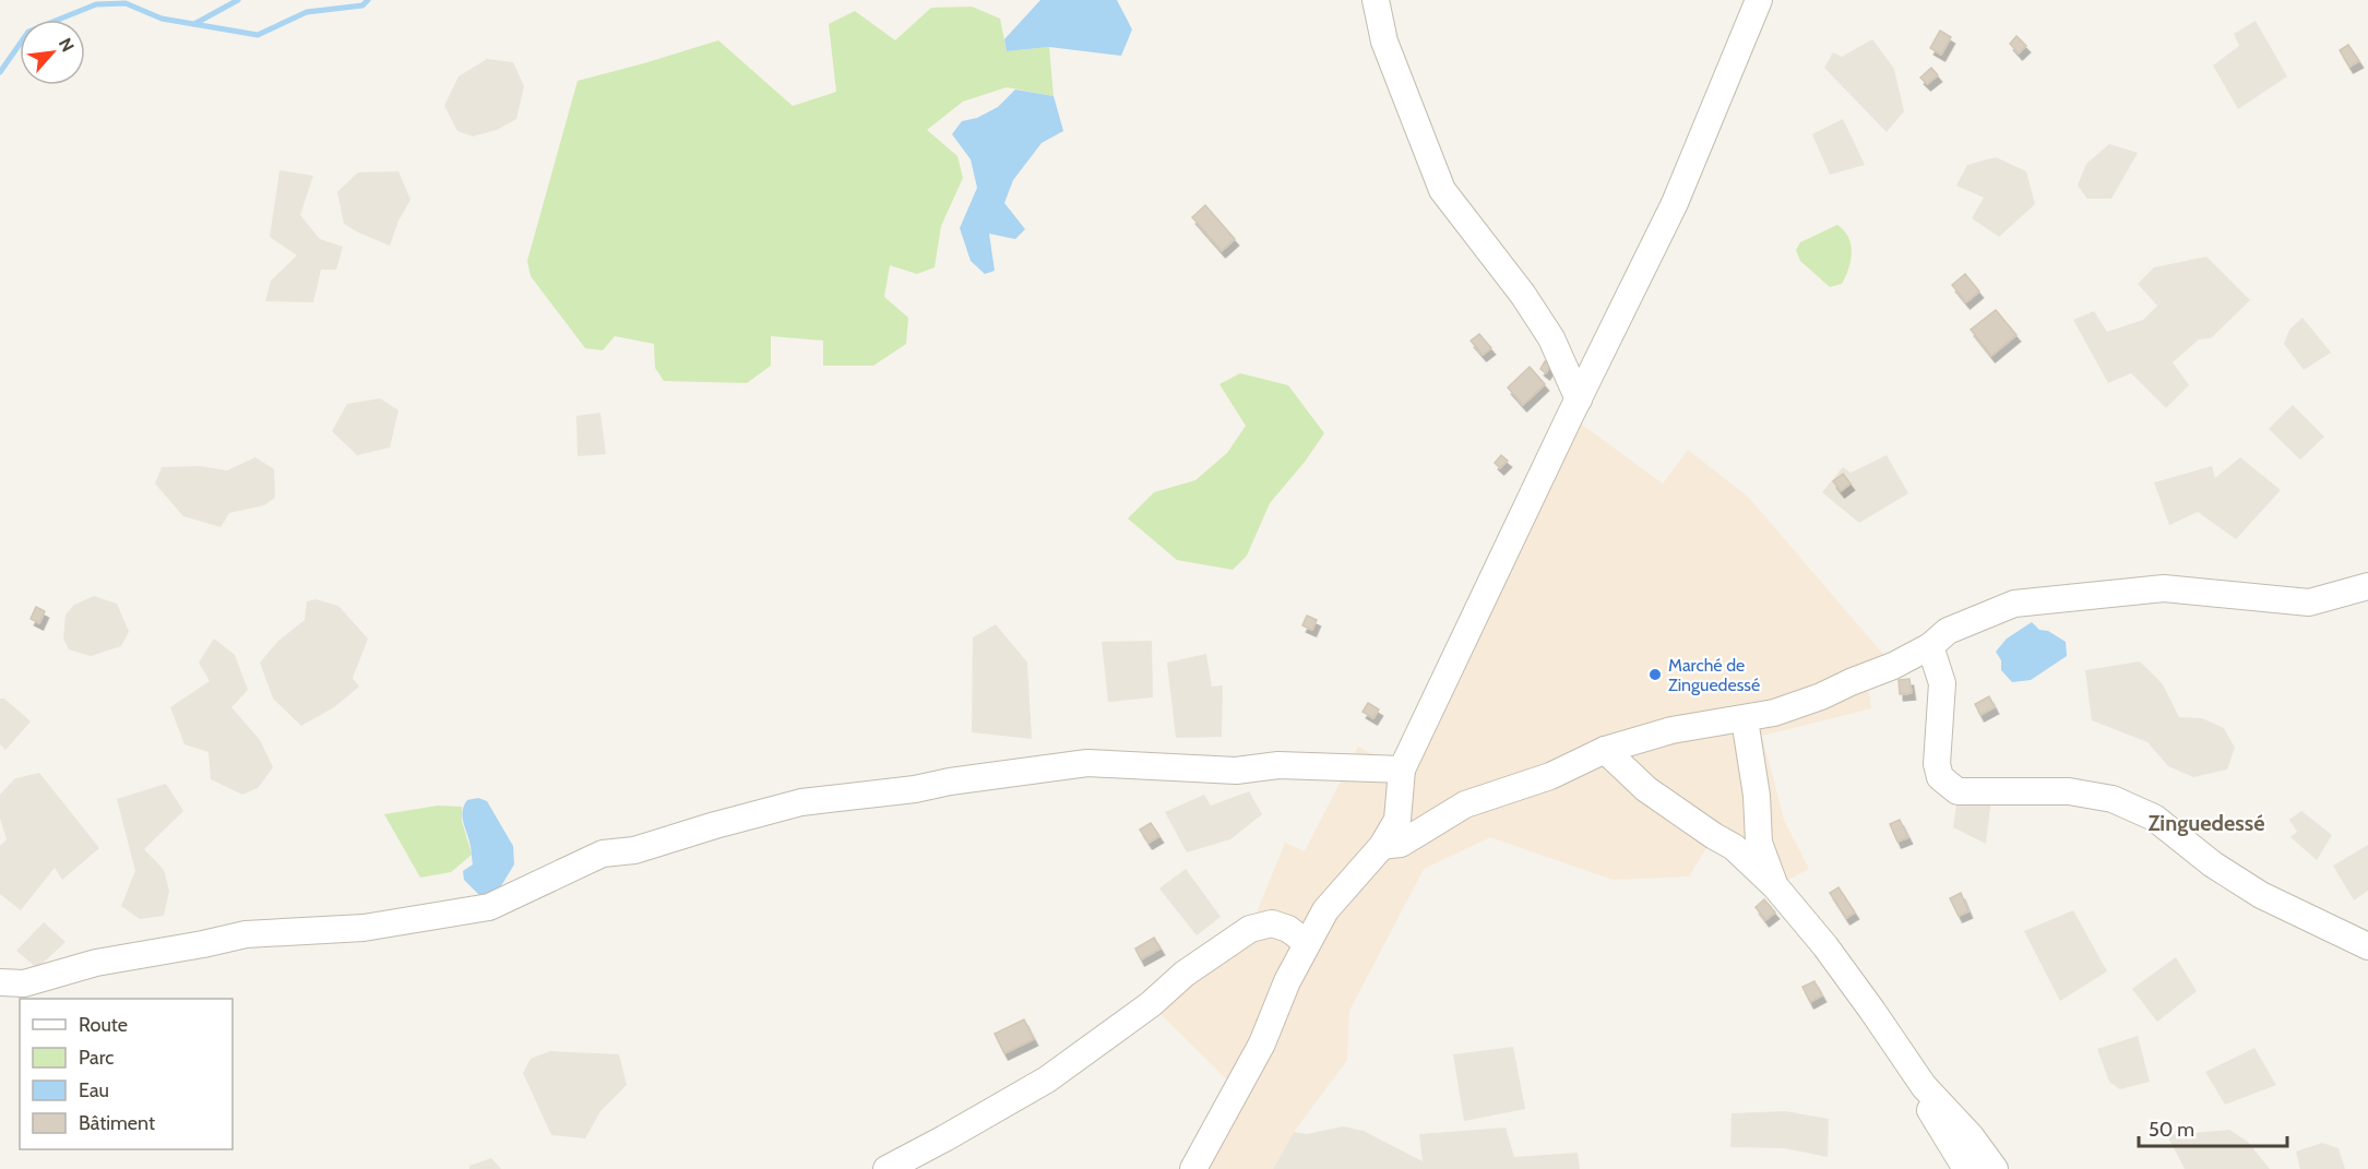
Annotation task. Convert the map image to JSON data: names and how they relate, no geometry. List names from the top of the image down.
{
  "districts": ["Zinguedessé"],
  "places": ["Marché de Zinguedessé"],
  "legend": [
    "Route",
    "Parc",
    "Eau",
    "Bâtiment"
  ],
  "scale_bar": "50 m",
  "north": "top right"
}
